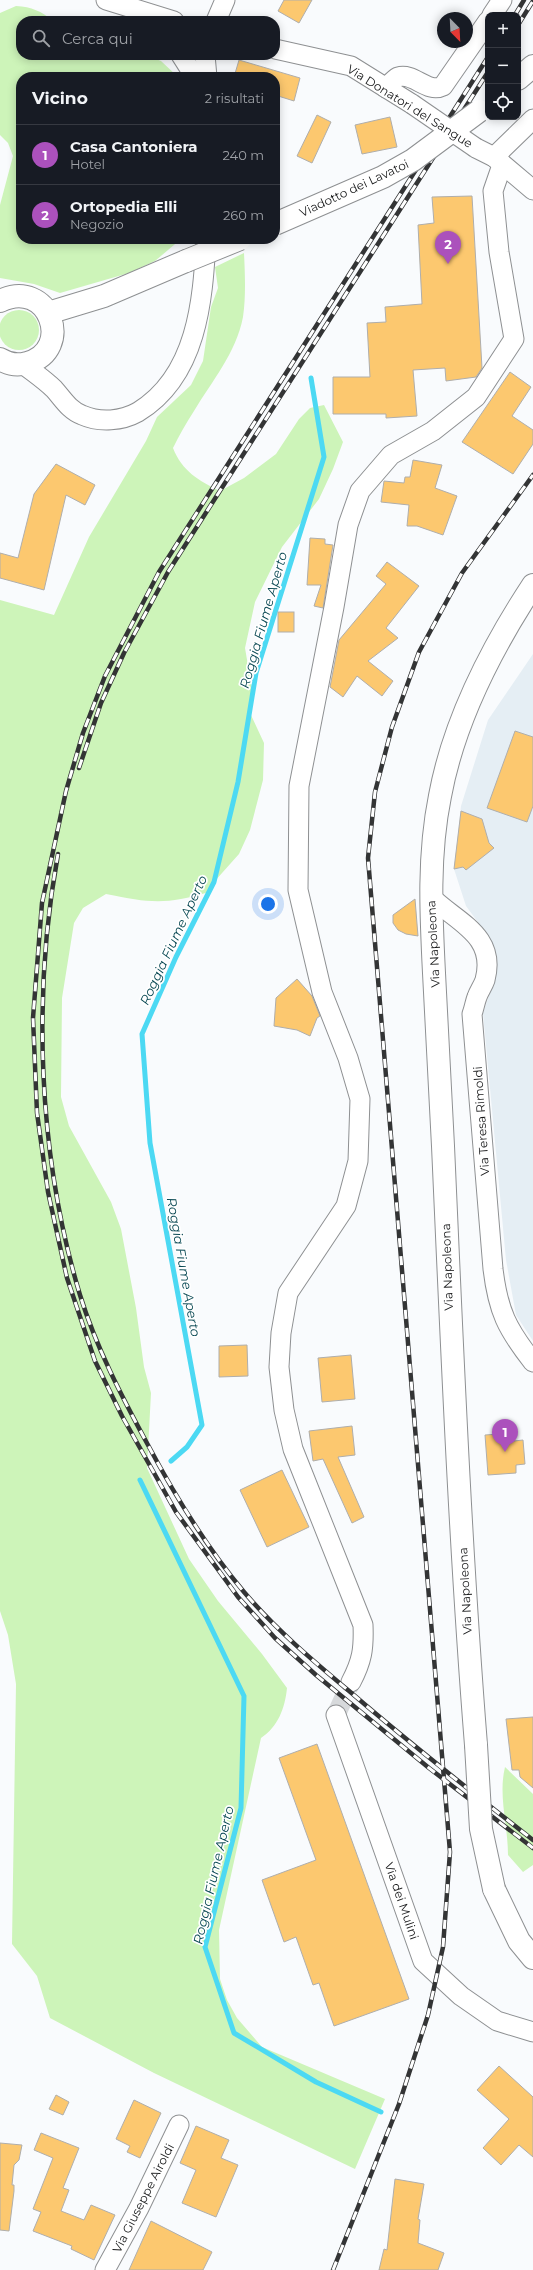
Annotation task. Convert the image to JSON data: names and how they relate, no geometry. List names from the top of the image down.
{
  "streets": {
    "main road": ["Viadotto dei Lavatoi", "Via Napoleona"],
    "street": [
      "Via Donatori del Sangue",
      "Via Teresa Rimoldi",
      "Via dei Mulini",
      "Via Giuseppe Airoldi"
    ]
  },
  "crossings": [
    ["Via Napoleona", "Via Teresa Rimoldi"]
  ],
  "water": ["Roggia Fiume Aperto"],
  "north": "bottom right",
  "page": {
    "map_buttons": ["+", "−"],
    "search": "Cerca qui",
    "heading": ["Vicino", "2 risultati"],
    "list": [
      {
        "mark": "1",
        "name": "Casa Cantoniera",
        "note": "Hotel",
        "value": "240 m"
      },
      {
        "mark": "2",
        "name": "Ortopedia Elli",
        "note": "Negozio",
        "value": "260 m"
      }
    ],
    "pins": ["2", "1"]
  }
}
